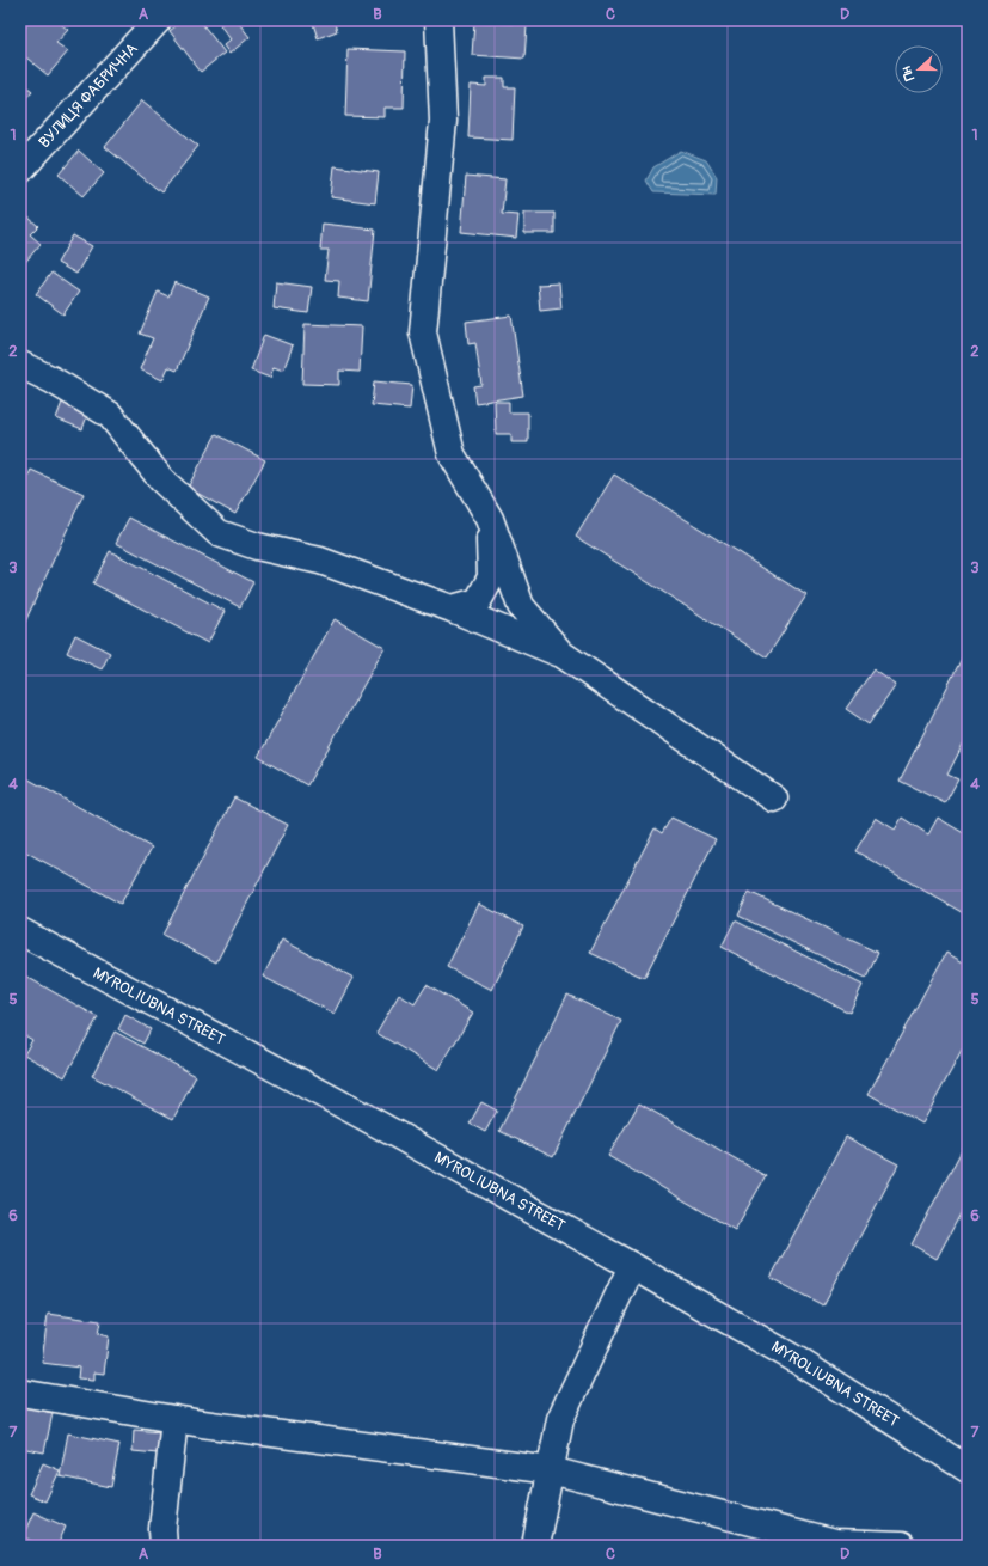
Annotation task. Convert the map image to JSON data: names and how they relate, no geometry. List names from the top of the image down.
{
  "streets": {
    "street": ["ВУЛИЦЯ ФАБРИЧНА", "MYROLIUBNA STREET"]
  },
  "north": "left",
  "grid": {
    "columns": [
      "A",
      "B",
      "C",
      "D"
    ],
    "rows": [
      "1",
      "2",
      "3",
      "4",
      "5",
      "6",
      "7"
    ]
  }
}
